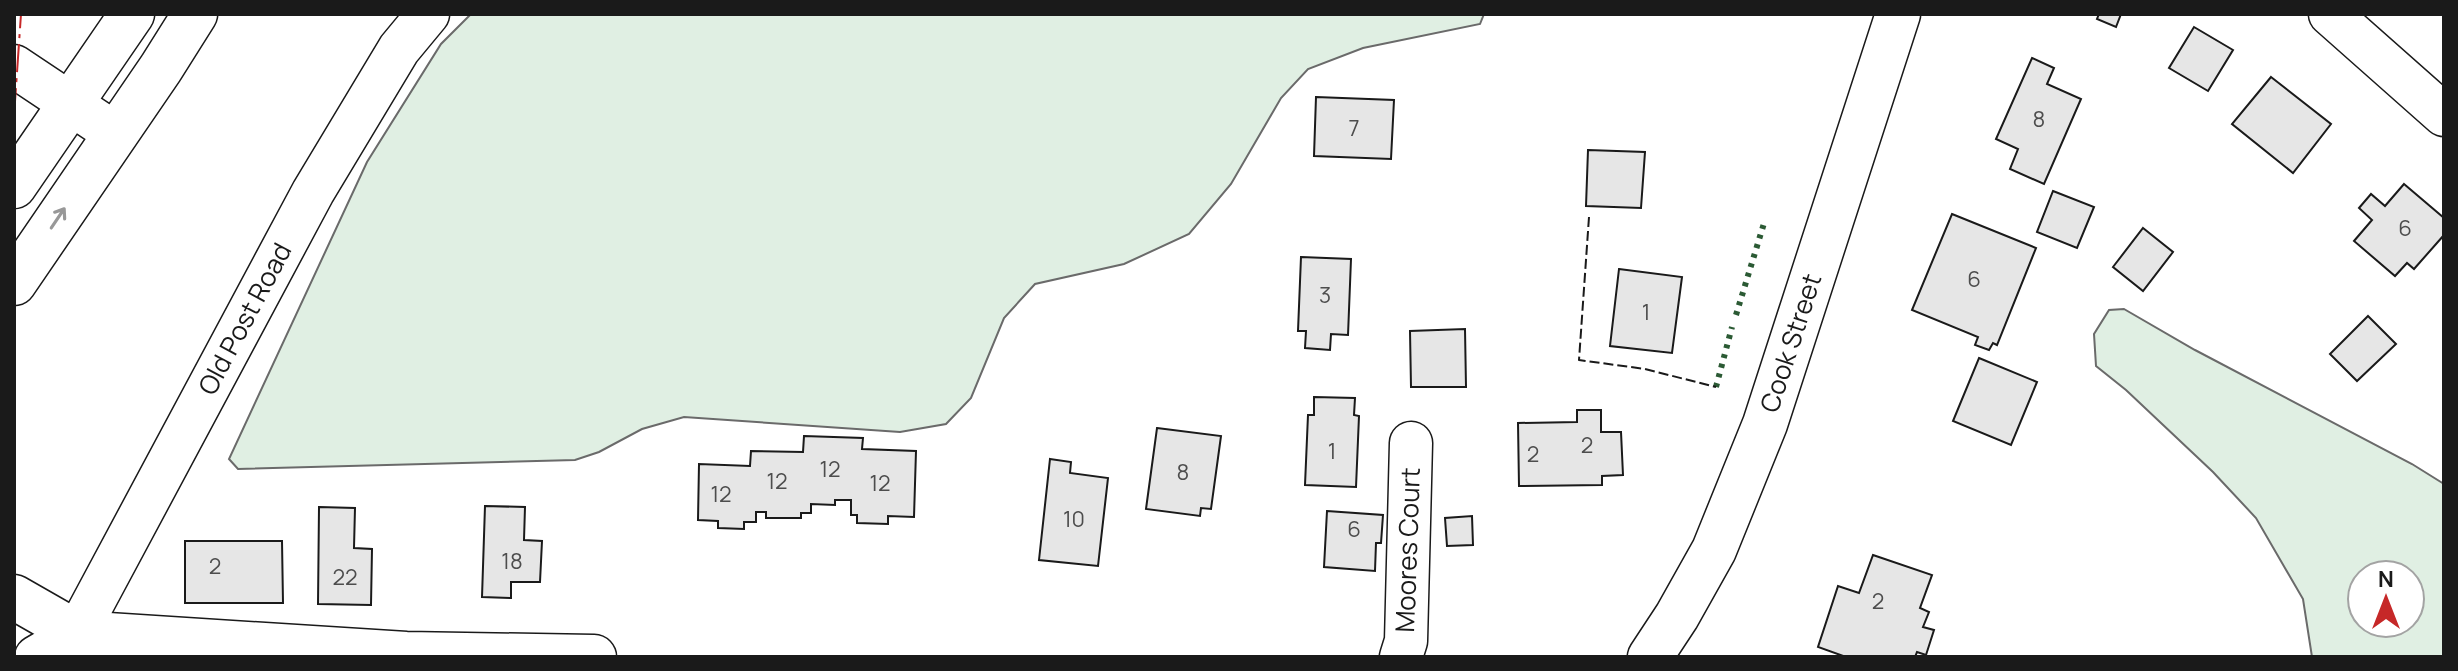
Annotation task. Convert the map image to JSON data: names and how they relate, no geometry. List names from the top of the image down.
{
  "streets": {
    "main road": ["Cook Street"],
    "street": ["Old Post Road", "Moores Court"]
  },
  "house_numbers": [
    "8",
    "7",
    "6",
    "6",
    "3",
    "1",
    "2",
    "1",
    "2",
    "12",
    "8",
    "12",
    "12",
    "12",
    "10",
    "6",
    "18",
    "2",
    "22",
    "2"
  ],
  "north": "top"
}
